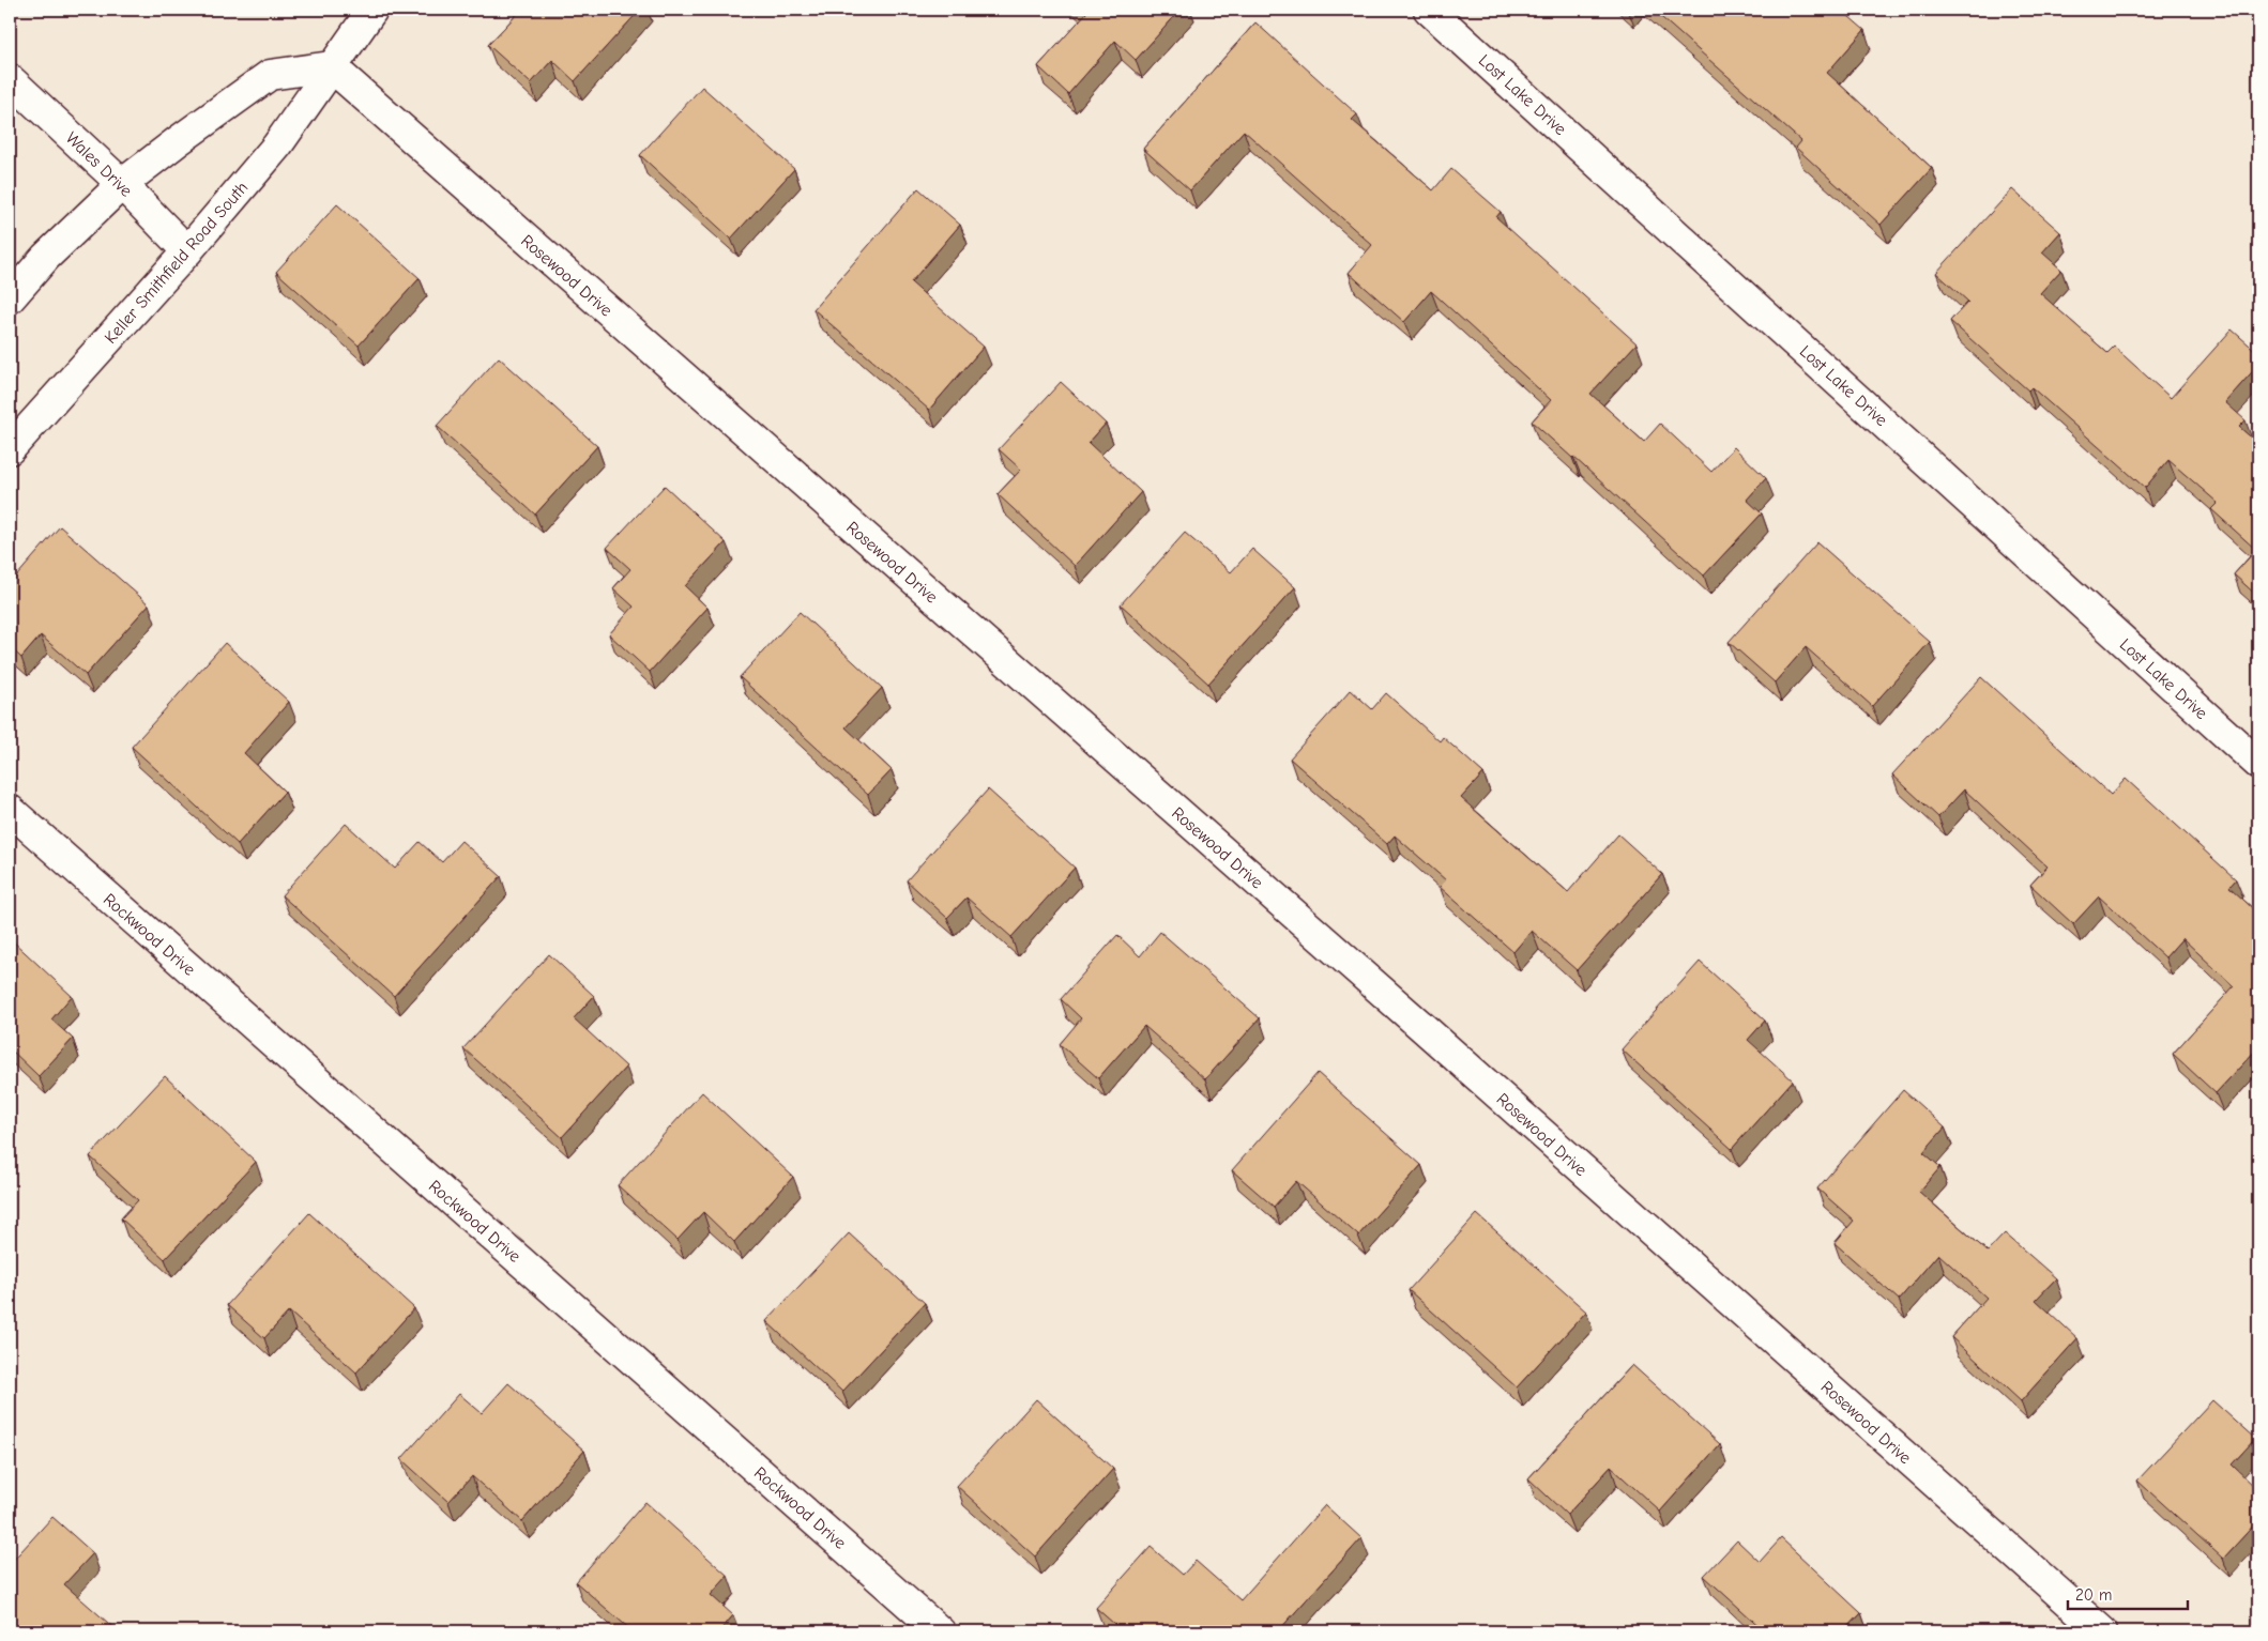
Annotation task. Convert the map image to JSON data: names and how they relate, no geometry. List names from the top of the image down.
{
  "streets": {
    "street": [
      "Lost Lake Drive",
      "Wales Drive",
      "Keller Smithfield Road South",
      "Rosewood Drive",
      "Rockwood Drive"
    ]
  },
  "crossings": [
    ["Wales Drive", "Keller Smithfield Road South"],
    ["Keller Smithfield Road South", "Rosewood Drive"]
  ],
  "scale_bar": "20 m"
}
